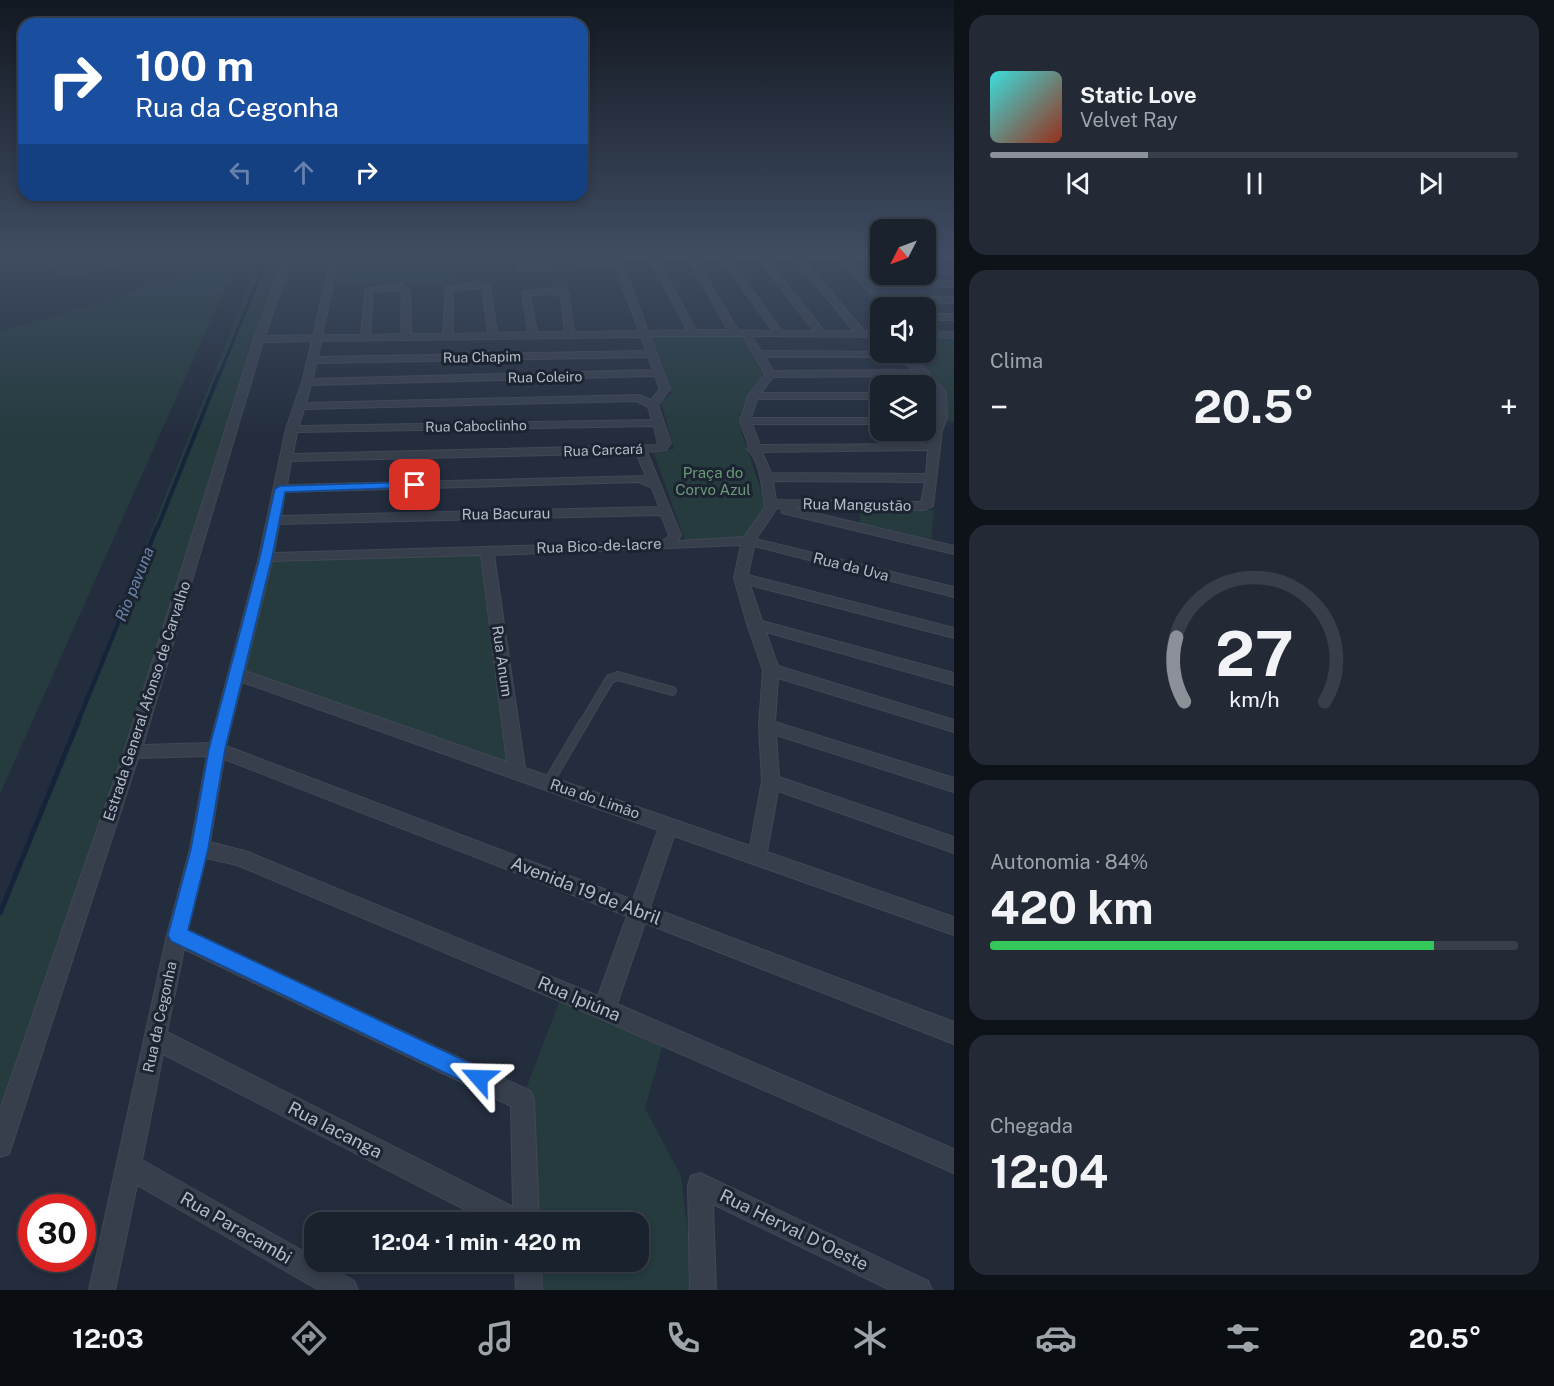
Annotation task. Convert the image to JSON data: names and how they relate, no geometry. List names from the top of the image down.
{
  "streets": {
    "street": [
      "Rua Chapim",
      "Rua Coleiro",
      "Rua Caboclinho",
      "Rua Carcará",
      "Rua Mangustão",
      "Rua Bacurau",
      "Rua Bico-de-lacre",
      "Rua da Uva",
      "Rua Anum",
      "Estrada General Afonso de Carvalho",
      "Rua do Limão",
      "Avenida 19 de Abril",
      "Rua Ipiúna",
      "Rua da Cegonha",
      "Rua Iacanga",
      "Rua Paracambi",
      "Rua Herval D'Oeste"
    ]
  },
  "crossings": [
    ["Rua Chapim", "Rua da Cegonha"],
    ["Rua Coleiro", "Rua da Cegonha"],
    ["Rua Caboclinho", "Rua Carcará"],
    ["Rua Caboclinho", "Rua da Cegonha"],
    ["Rua Carcará", "Rua Bico-de-lacre"],
    ["Rua Carcará", "Rua da Cegonha"],
    ["Rua Bacurau", "Rua Bico-de-lacre"],
    ["Rua Bacurau", "Rua da Cegonha"],
    ["Rua Bico-de-lacre", "Rua da Uva"],
    ["Rua Bico-de-lacre", "Rua Anum"],
    ["Rua Bico-de-lacre", "Rua da Cegonha"],
    ["Rua Anum", "Rua do Limão"],
    ["Rua do Limão", "Rua da Cegonha"],
    ["Avenida 19 de Abril", "Rua da Cegonha"],
    ["Rua Ipiúna", "Rua da Cegonha"],
    ["Rua da Cegonha", "Rua Iacanga"],
    ["Rua da Cegonha", "Rua Paracambi"]
  ],
  "water": ["Rio pavuna"],
  "parks": ["Praça do Corvo Azul"],
  "north": "bottom left",
  "page": {
    "turn": ["100 m", "Rua da Cegonha"],
    "song": ["Static Love", "Velvet Ray"],
    "tile": [
      "Clima",
      ["Autonomia · 84%", "420 km"],
      ["Chegada", "12:04"]
    ],
    "heat": ["−", "20.5°", "+"],
    "limit": "30",
    "trip": "12:04 · 1 min · 420 m",
    "tabs": ["12:03", "20.5°"],
    "gauge": ["27", "km/h"]
  }
}
